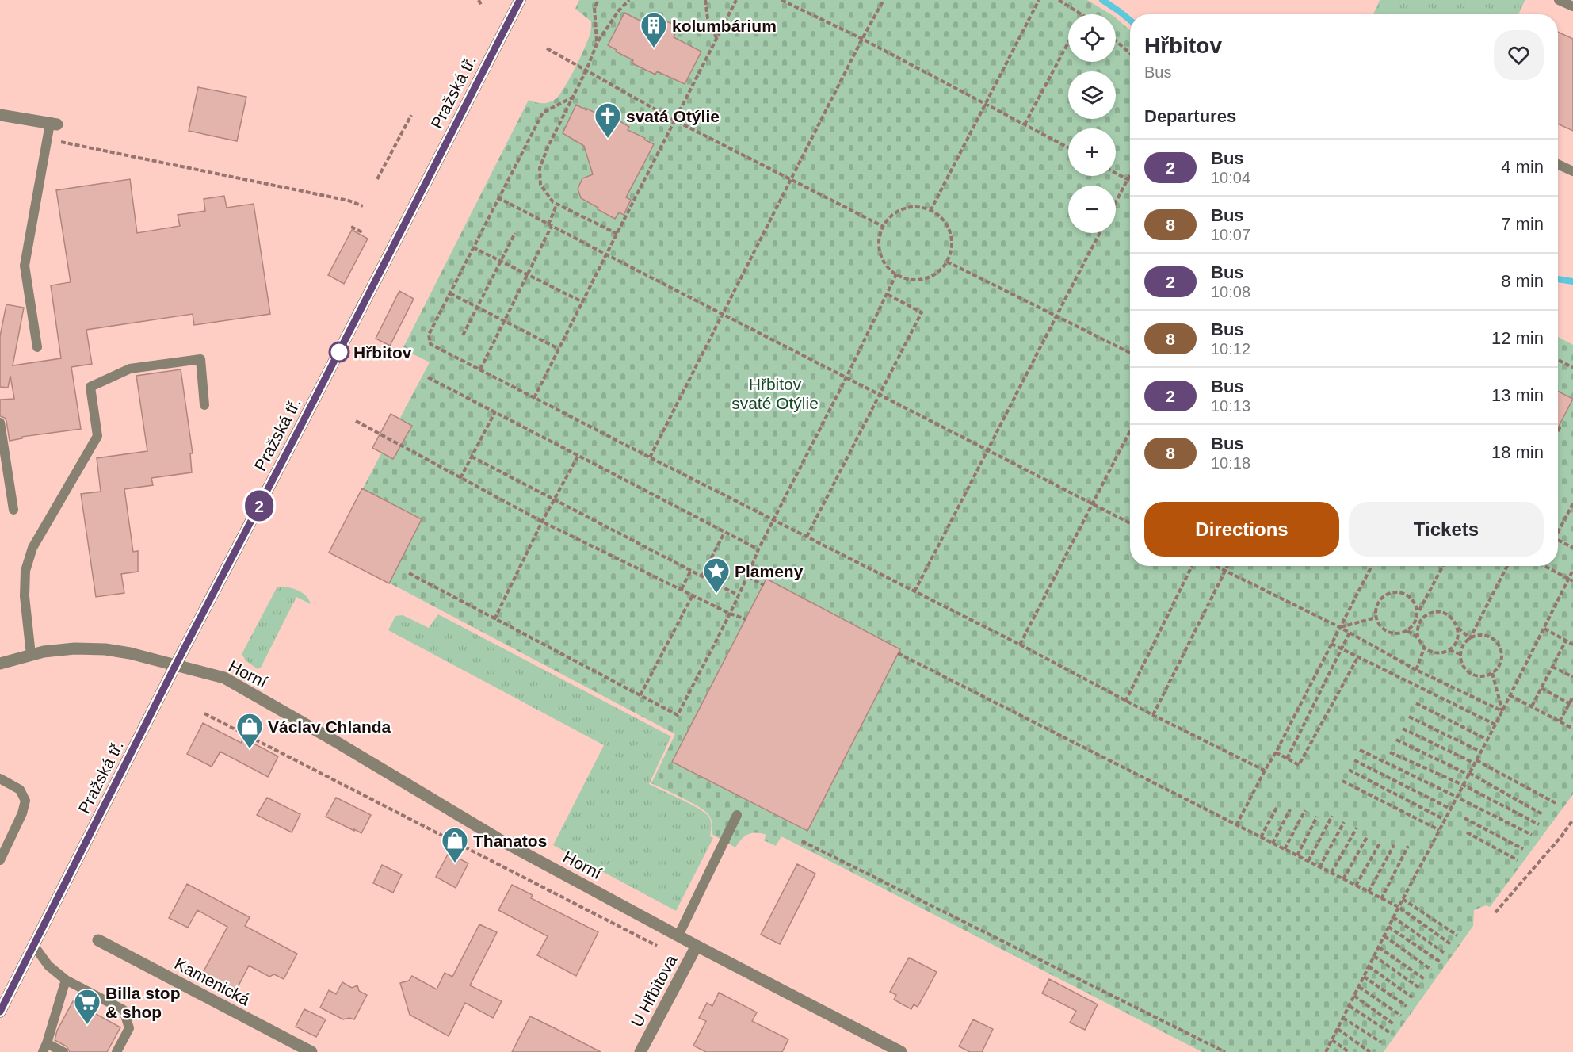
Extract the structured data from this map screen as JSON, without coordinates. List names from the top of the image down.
{
  "streets": {
    "main road": ["Pražská tř."],
    "street": ["Horní", "Kamenická", "U Hřbitova"]
  },
  "crossings": [
    ["Pražská tř.", "Horní"],
    ["Horní", "U Hřbitova"]
  ],
  "parks": ["Hřbitov svaté Otýlie"],
  "places": {
    "building": ["kolumbárium"],
    "church": ["svatá Otýlie"],
    "other": ["Hřbitov"],
    "place": ["Plameny"],
    "shop": ["Václav Chlanda", "Thanatos"],
    "supermarket": ["Billa stop & shop"]
  },
  "lines": ["bus line 2"],
  "page": {
    "on_map": "2",
    "map_buttons": ["+", "−"],
    "heading": [
      ["Hřbitov", "Bus"],
      "Departures"
    ],
    "list": [
      {
        "mark": "2",
        "name": "Bus",
        "note": "10:04",
        "value": "4 min"
      },
      {
        "mark": "8",
        "name": "Bus",
        "note": "10:07",
        "value": "7 min"
      },
      {
        "mark": "2",
        "name": "Bus",
        "note": "10:08",
        "value": "8 min"
      },
      {
        "mark": "8",
        "name": "Bus",
        "note": "10:12",
        "value": "12 min"
      },
      {
        "mark": "2",
        "name": "Bus",
        "note": "10:13",
        "value": "13 min"
      },
      {
        "mark": "8",
        "name": "Bus",
        "note": "10:18",
        "value": "18 min"
      }
    ],
    "buttons": ["Directions", "Tickets"]
  }
}
